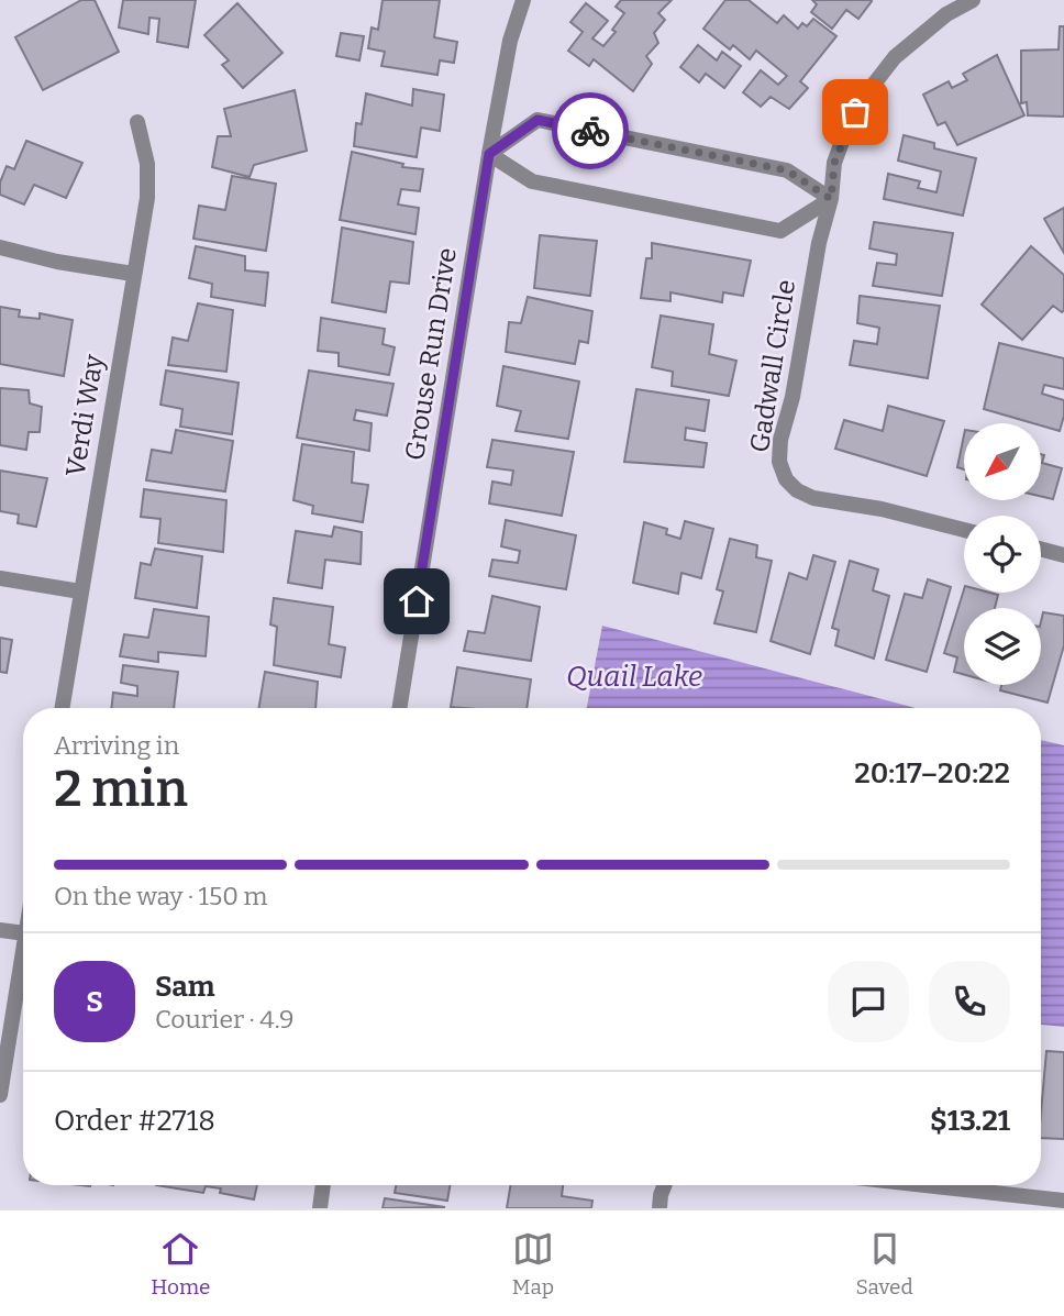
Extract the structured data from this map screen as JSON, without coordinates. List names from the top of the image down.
{
  "streets": {
    "street": ["Grouse Run Drive", "Gadwall Circle", "Verdi Way"]
  },
  "water": ["Quail Lake"],
  "north": "bottom left",
  "page": {
    "heading": ["2 min", "Arriving in", "20:17–20:22"],
    "panel": [
      "Sam",
      "Courier · 4.9",
      "Order #2718",
      "$13.21"
    ],
    "bar": "On the way · 150 m",
    "round": "S",
    "tabs": ["Home", "Map", "Saved"]
  }
}
